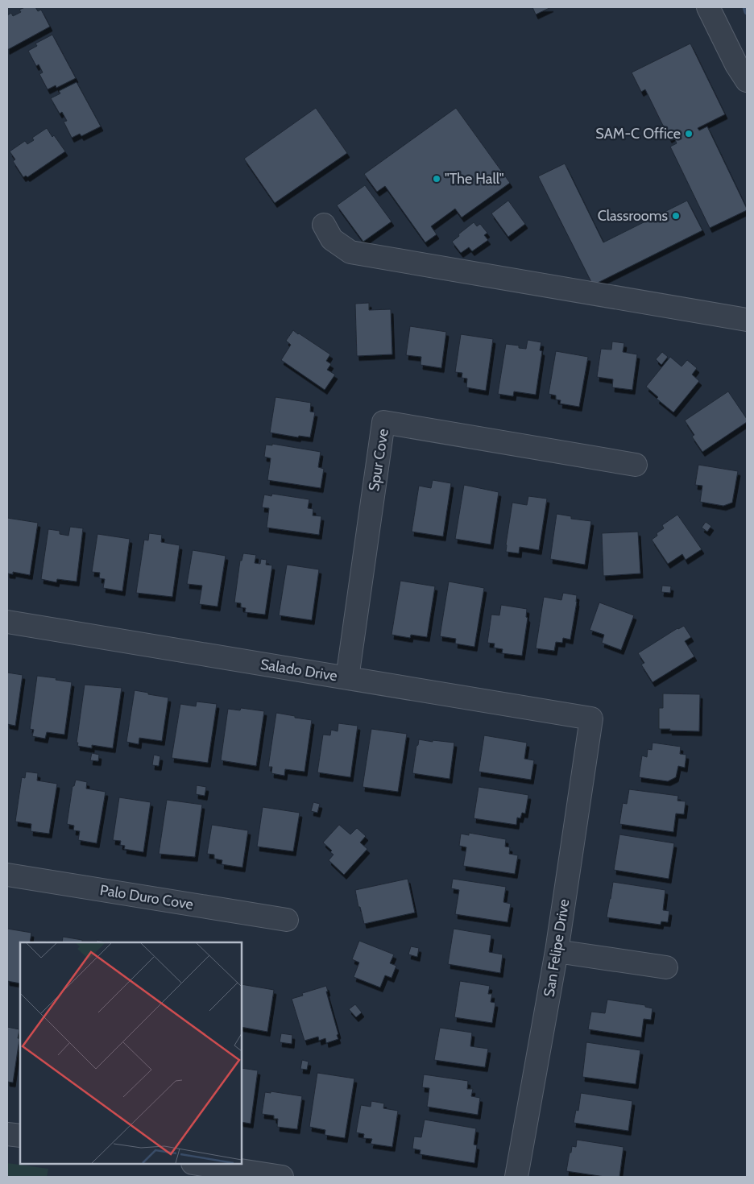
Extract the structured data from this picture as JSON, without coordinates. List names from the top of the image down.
{
  "streets": {
    "street": [
      "Spur Cove",
      "Salado Drive",
      "Palo Duro Cove",
      "San Felipe Drive"
    ]
  },
  "crossings": [
    ["Spur Cove", "Salado Drive"],
    ["Salado Drive", "San Felipe Drive"]
  ],
  "places": ["SAM-C Office", "\"The Hall\"", "Classrooms"]
}
